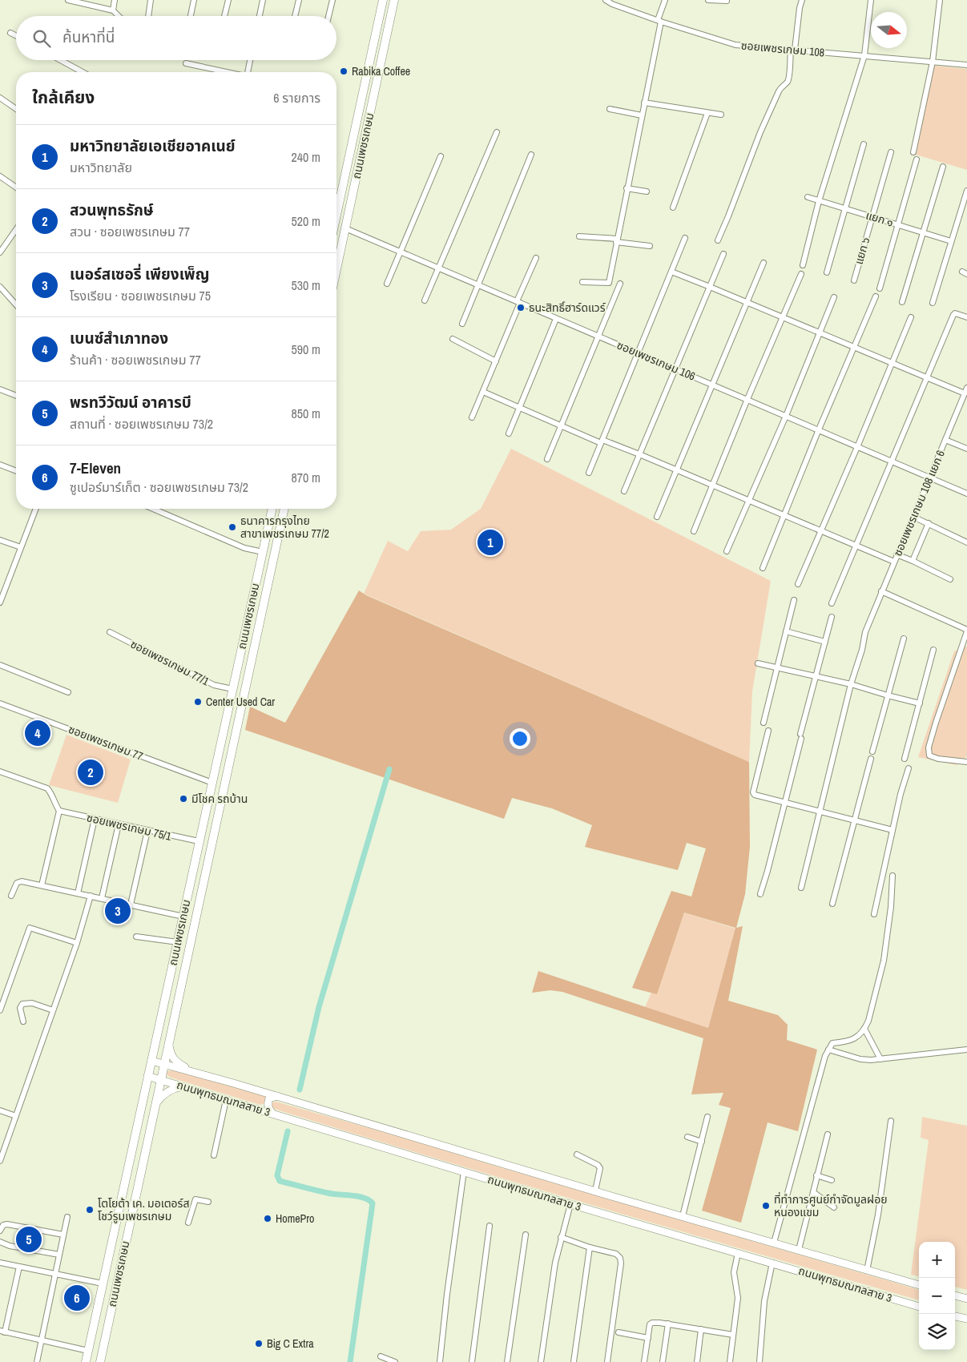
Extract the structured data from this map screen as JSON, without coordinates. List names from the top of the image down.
{
  "streets": {
    "main road": ["ถนนเพชรเกษม", "ถนนพุทธมณฑลสาย 3"],
    "street": [
      "ซอยเพชรเกษม 108",
      "แยก ๑",
      "แยก ๖",
      "ซอยเพชรเกษม 106",
      "ซอยเพชรเกษม 108 แยก 6",
      "ซอยเพชรเกษม 77/1",
      "ซอยเพชรเกษม 77",
      "ซอยเพชรเกษม 75/1"
    ]
  },
  "crossings": [
    ["ถนนเพชรเกษม", "ซอยเพชรเกษม 106"],
    ["ถนนเพชรเกษม", "ซอยเพชรเกษม 77/1"],
    ["ถนนเพชรเกษม", "ซอยเพชรเกษม 77"],
    ["ถนนเพชรเกษม", "ซอยเพชรเกษม 75/1"],
    ["ถนนเพชรเกษม", "ถนนพุทธมณฑลสาย 3"],
    ["แยก ๑", "แยก ๖"],
    ["ซอยเพชรเกษม 106", "ซอยเพชรเกษม 108 แยก 6"]
  ],
  "places": [
    "Rabika Coffee",
    "ธนะสิทธิ์ฮาร์ดแวร์",
    "ธนาคารกรุงไทย สาขาเพชรเกษม 77/2",
    "Center Used Car",
    "มีโชค รถบ้าน",
    "ที่ทำการศูนย์กำจัดมูลฝอย หนองแขม",
    "โตโยต้า เค. มอเตอร์ส โชว์รูมเพชรเกษม",
    "HomePro",
    "Big C Extra"
  ],
  "north": "right",
  "page": {
    "search": "ค้นหาที่นี่",
    "heading": ["ใกล้เคียง", "6 รายการ"],
    "list": [
      {
        "mark": "1",
        "name": "มหาวิทยาลัยเอเชียอาคเนย์",
        "note": "มหาวิทยาลัย",
        "value": "240 m"
      },
      {
        "mark": "2",
        "name": "สวนพุทธรักษ์",
        "note": "สวน · ซอยเพชรเกษม 77",
        "value": "520 m"
      },
      {
        "mark": "3",
        "name": "เนอร์สเซอรี่ เพียงเพ็ญ",
        "note": "โรงเรียน · ซอยเพชรเกษม 75",
        "value": "530 m"
      },
      {
        "mark": "4",
        "name": "เบนซ์สำเภาทอง",
        "note": "ร้านค้า · ซอยเพชรเกษม 77",
        "value": "590 m"
      },
      {
        "mark": "5",
        "name": "พรทวีวัฒน์ อาคารบี",
        "note": "สถานที่ · ซอยเพชรเกษม 73/2",
        "value": "850 m"
      },
      {
        "mark": "6",
        "name": "7-Eleven",
        "note": "ซูเปอร์มาร์เก็ต · ซอยเพชรเกษม 73/2",
        "value": "870 m"
      }
    ],
    "pins": [
      "1",
      "4",
      "2",
      "3",
      "5",
      "6"
    ],
    "map_buttons": ["+", "−"]
  }
}
